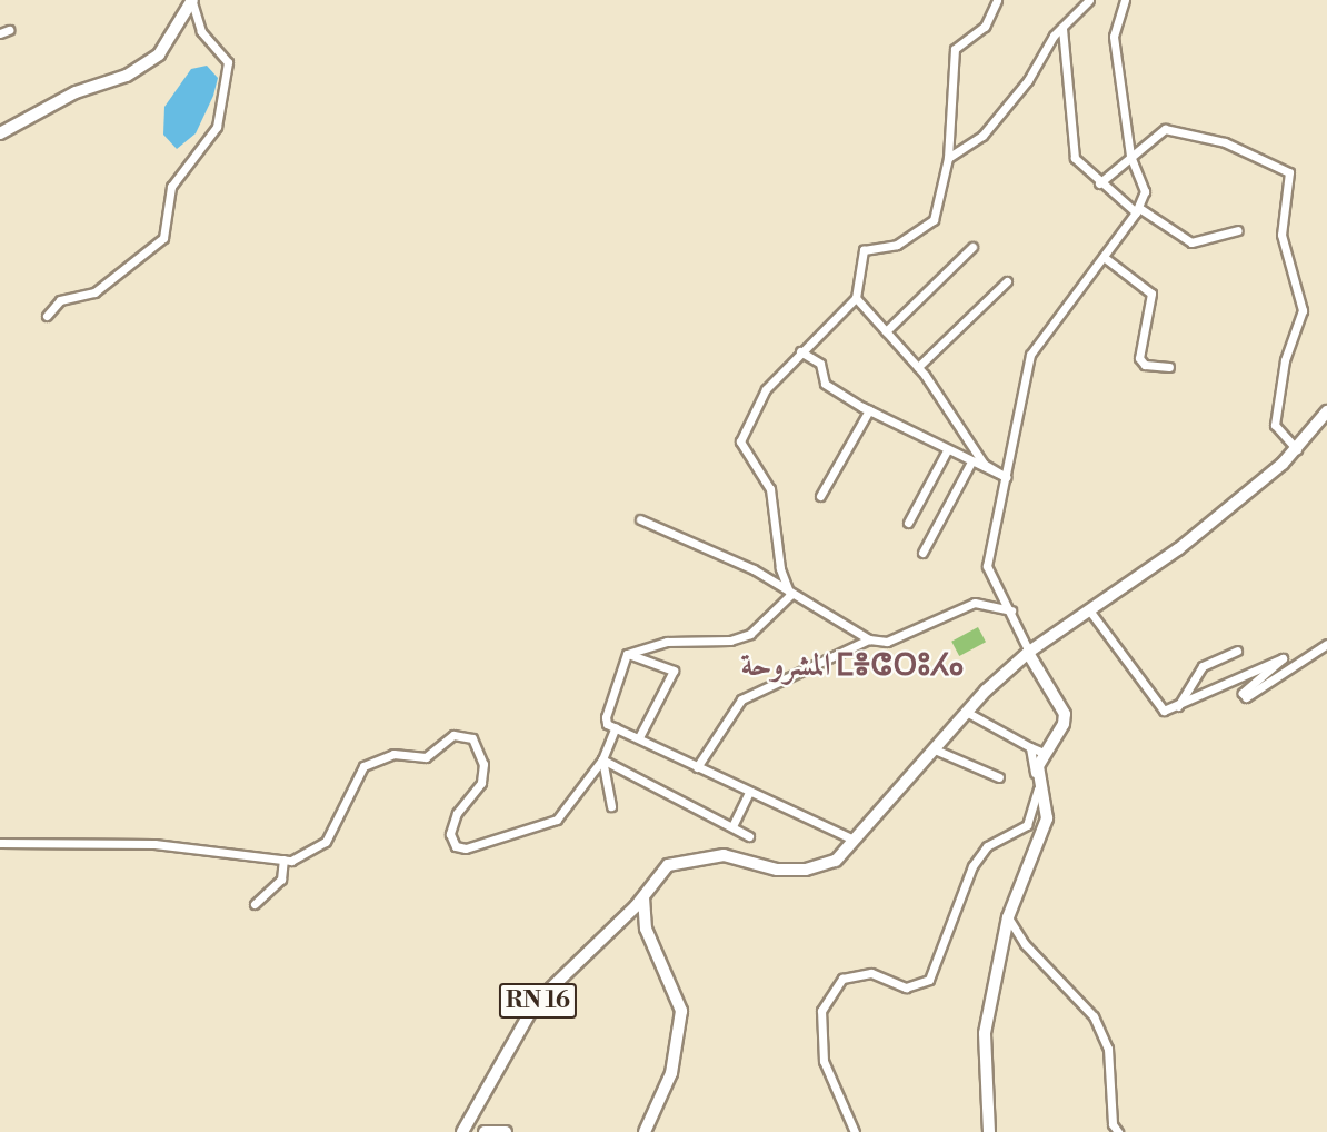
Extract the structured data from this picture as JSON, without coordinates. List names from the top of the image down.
{
  "streets": {
    "main road": ["RN 16"]
  },
  "districts": ["المشروحة ⵎⴻⵛⵔⵓⵃⴰ"]
}
